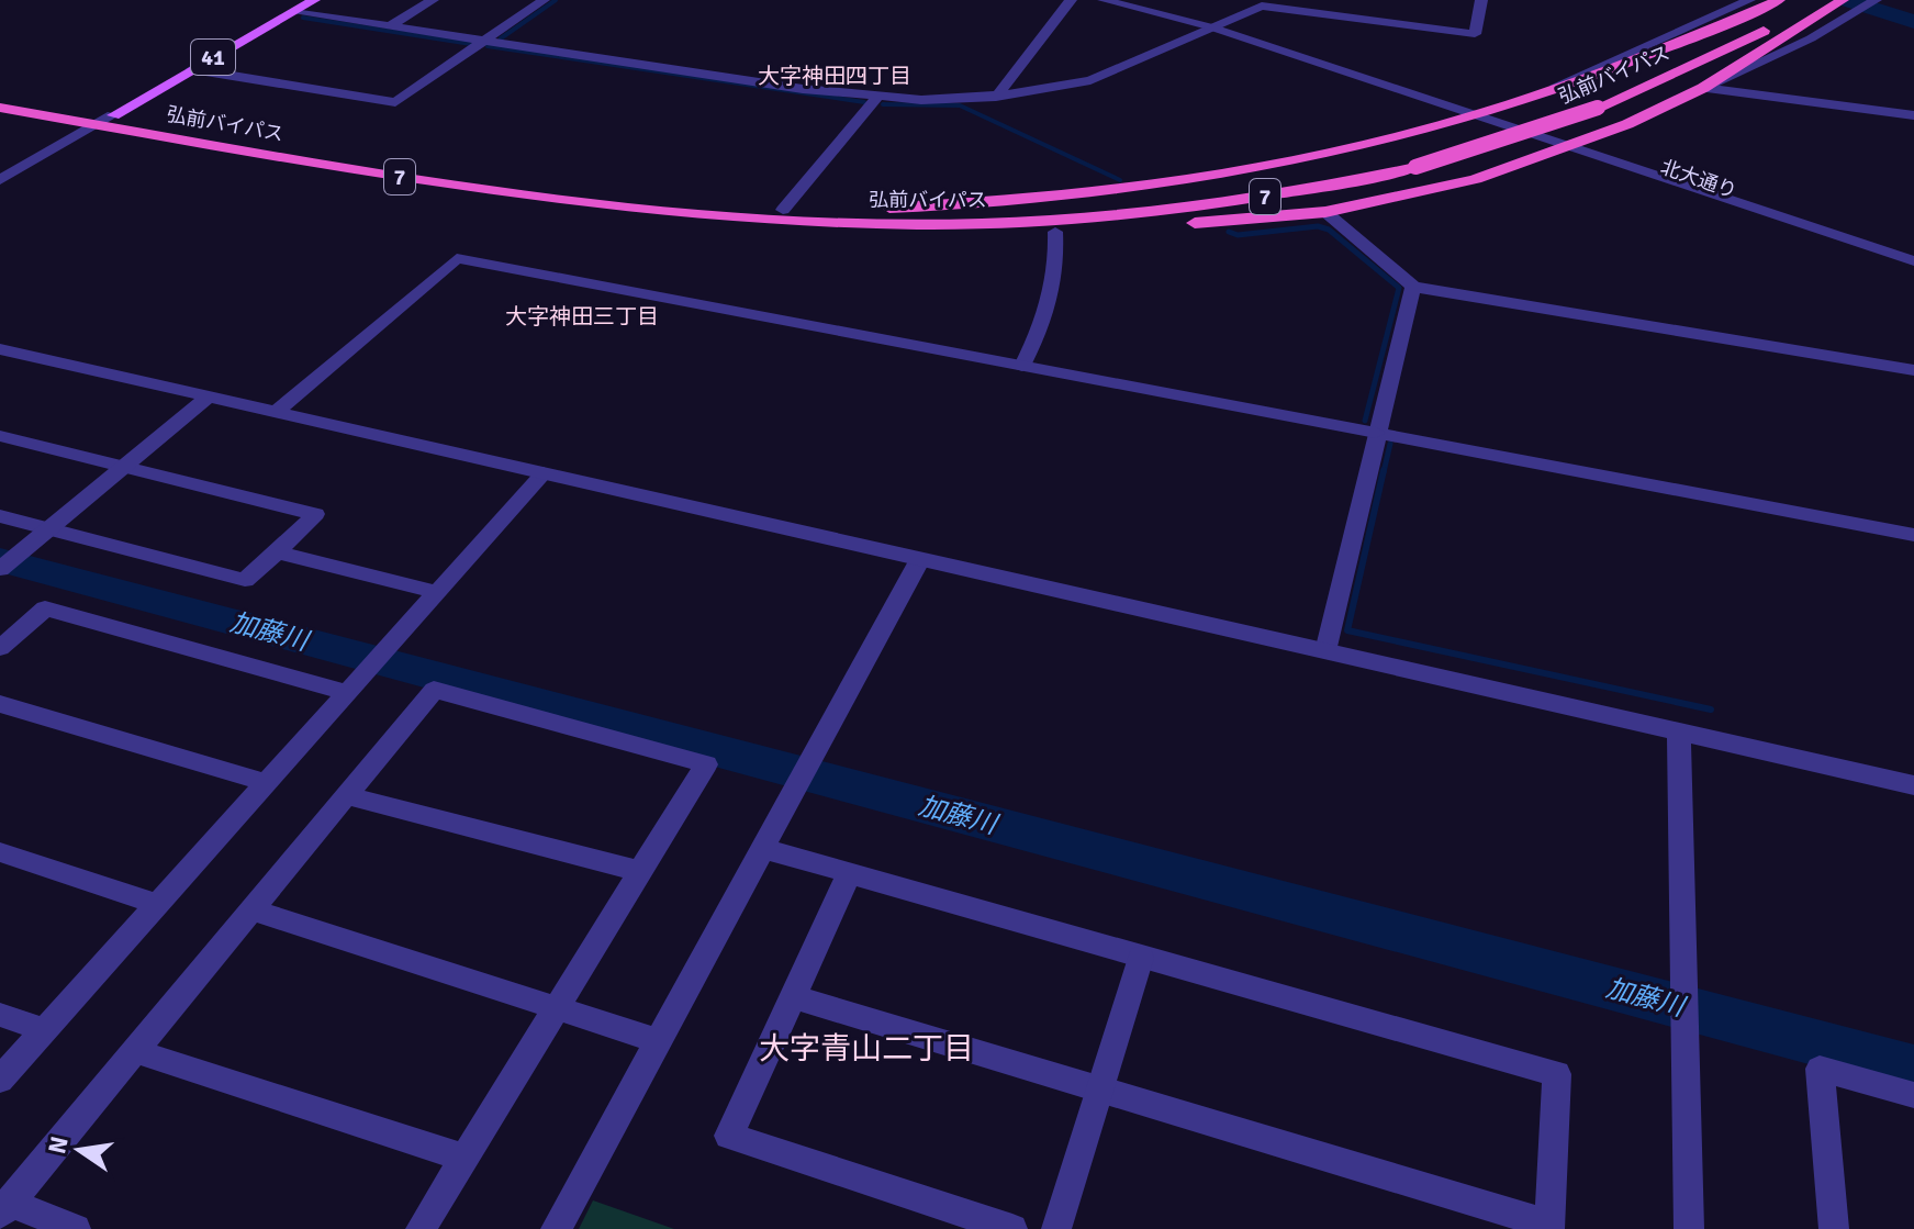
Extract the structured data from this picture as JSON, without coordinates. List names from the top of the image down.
{
  "streets": {
    "highway": ["弘前バイパス", "7"],
    "main road": ["41"],
    "street": ["北大通り"]
  },
  "crossings": [
    ["41", "弘前バイパス"]
  ],
  "districts": ["大字神田四丁目", "大字神田三丁目", "大字青山二丁目"],
  "water": ["加藤川"],
  "north": "left"
}
